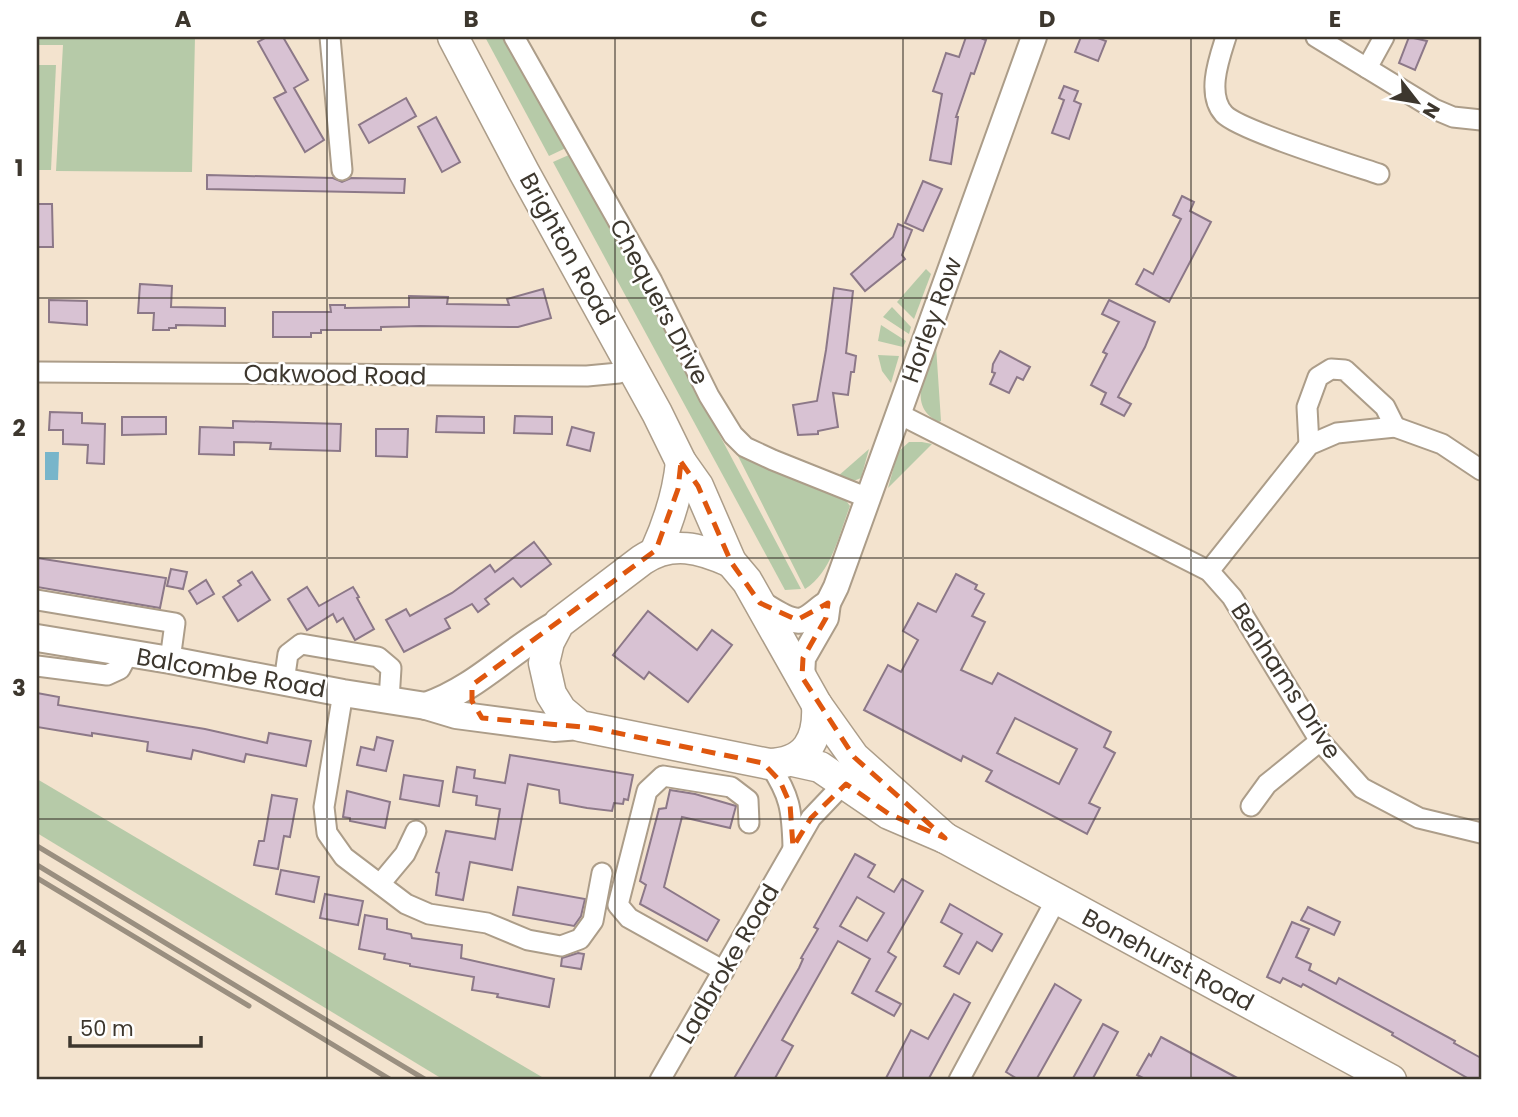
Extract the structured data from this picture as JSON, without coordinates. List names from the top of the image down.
{
  "streets": {
    "main road": ["Brighton Road", "Balcombe Road", "Bonehurst Road"],
    "street": [
      "Chequers Drive",
      "Horley Row",
      "Oakwood Road",
      "Benhams Drive",
      "Ladbroke Road"
    ]
  },
  "crossings": [
    ["Brighton Road", "Horley Row"],
    ["Brighton Road", "Oakwood Road"],
    ["Brighton Road", "Balcombe Road"],
    ["Brighton Road", "Bonehurst Road"],
    ["Chequers Drive", "Horley Row"],
    ["Horley Row", "Balcombe Road"],
    ["Horley Row", "Benhams Drive"],
    ["Horley Row", "Bonehurst Road"],
    ["Balcombe Road", "Bonehurst Road"],
    ["Bonehurst Road", "Ladbroke Road"]
  ],
  "scale_bar": "50 m",
  "north": "bottom right",
  "grid": {
    "columns": [
      "A",
      "B",
      "C",
      "D",
      "E"
    ],
    "rows": [
      "1",
      "2",
      "3",
      "4"
    ]
  }
}
